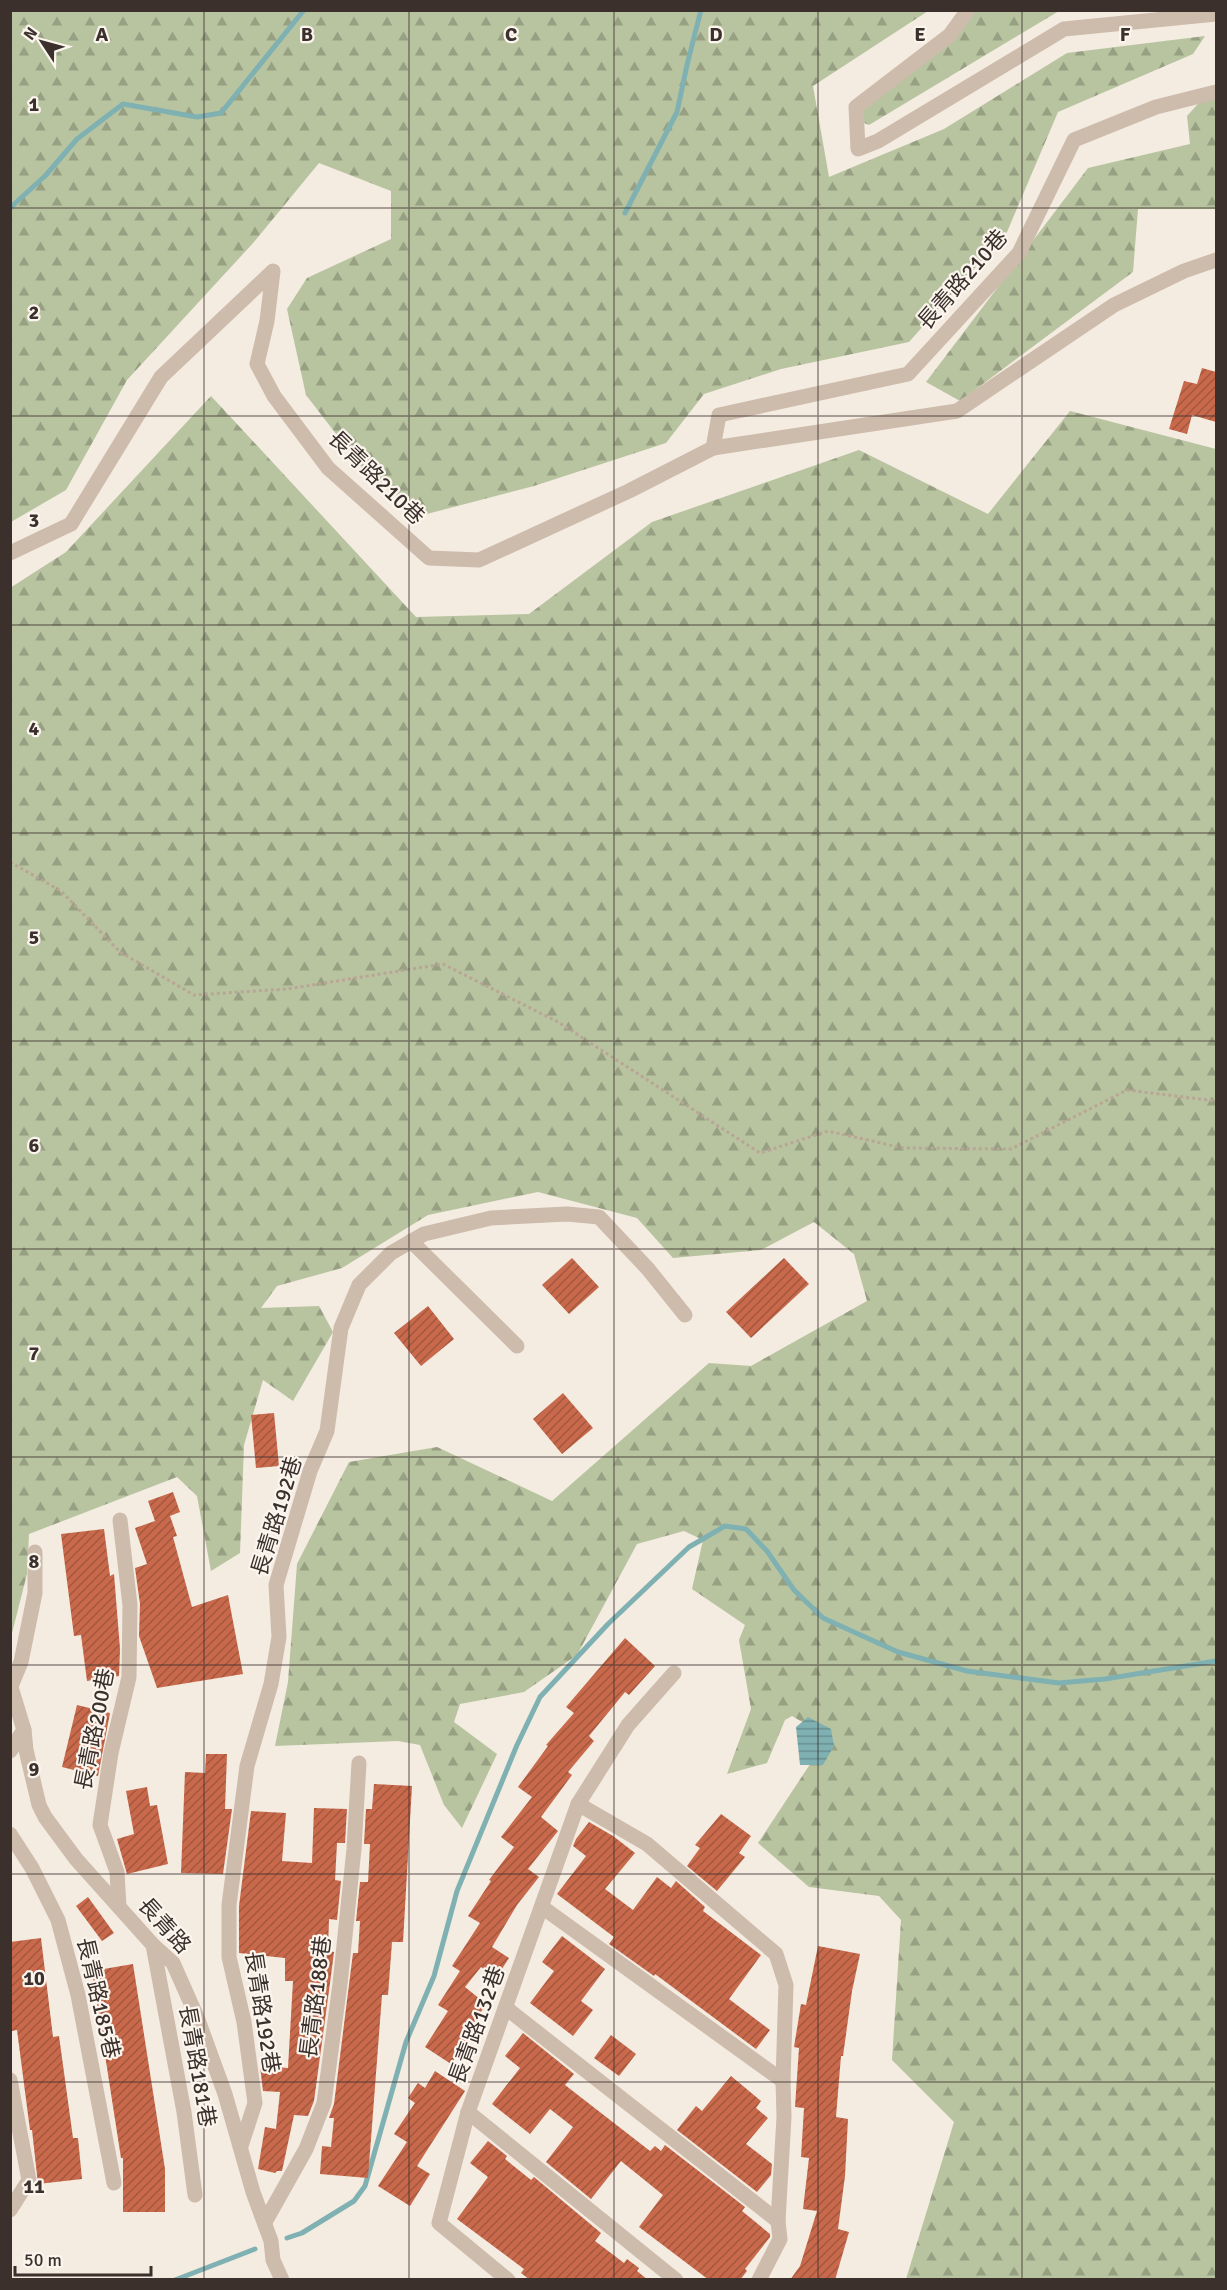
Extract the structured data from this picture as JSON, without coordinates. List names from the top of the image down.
{
  "streets": {
    "street": [
      "長青路210巷",
      "長青路192巷",
      "長青路200巷",
      "長青路",
      "長青路188巷",
      "長青路185巷",
      "長青路132巷",
      "長青路181巷"
    ]
  },
  "crossings": [
    ["長青路192巷", "長青路"],
    ["長青路200巷", "長青路"],
    ["長青路", "長青路188巷"],
    ["長青路", "長青路181巷"]
  ],
  "scale_bar": "50 m",
  "north": "top left",
  "grid": {
    "columns": [
      "A",
      "B",
      "C",
      "D",
      "E",
      "F"
    ],
    "rows": [
      "1",
      "2",
      "3",
      "4",
      "5",
      "6",
      "7",
      "8",
      "9",
      "10",
      "11"
    ]
  }
}
